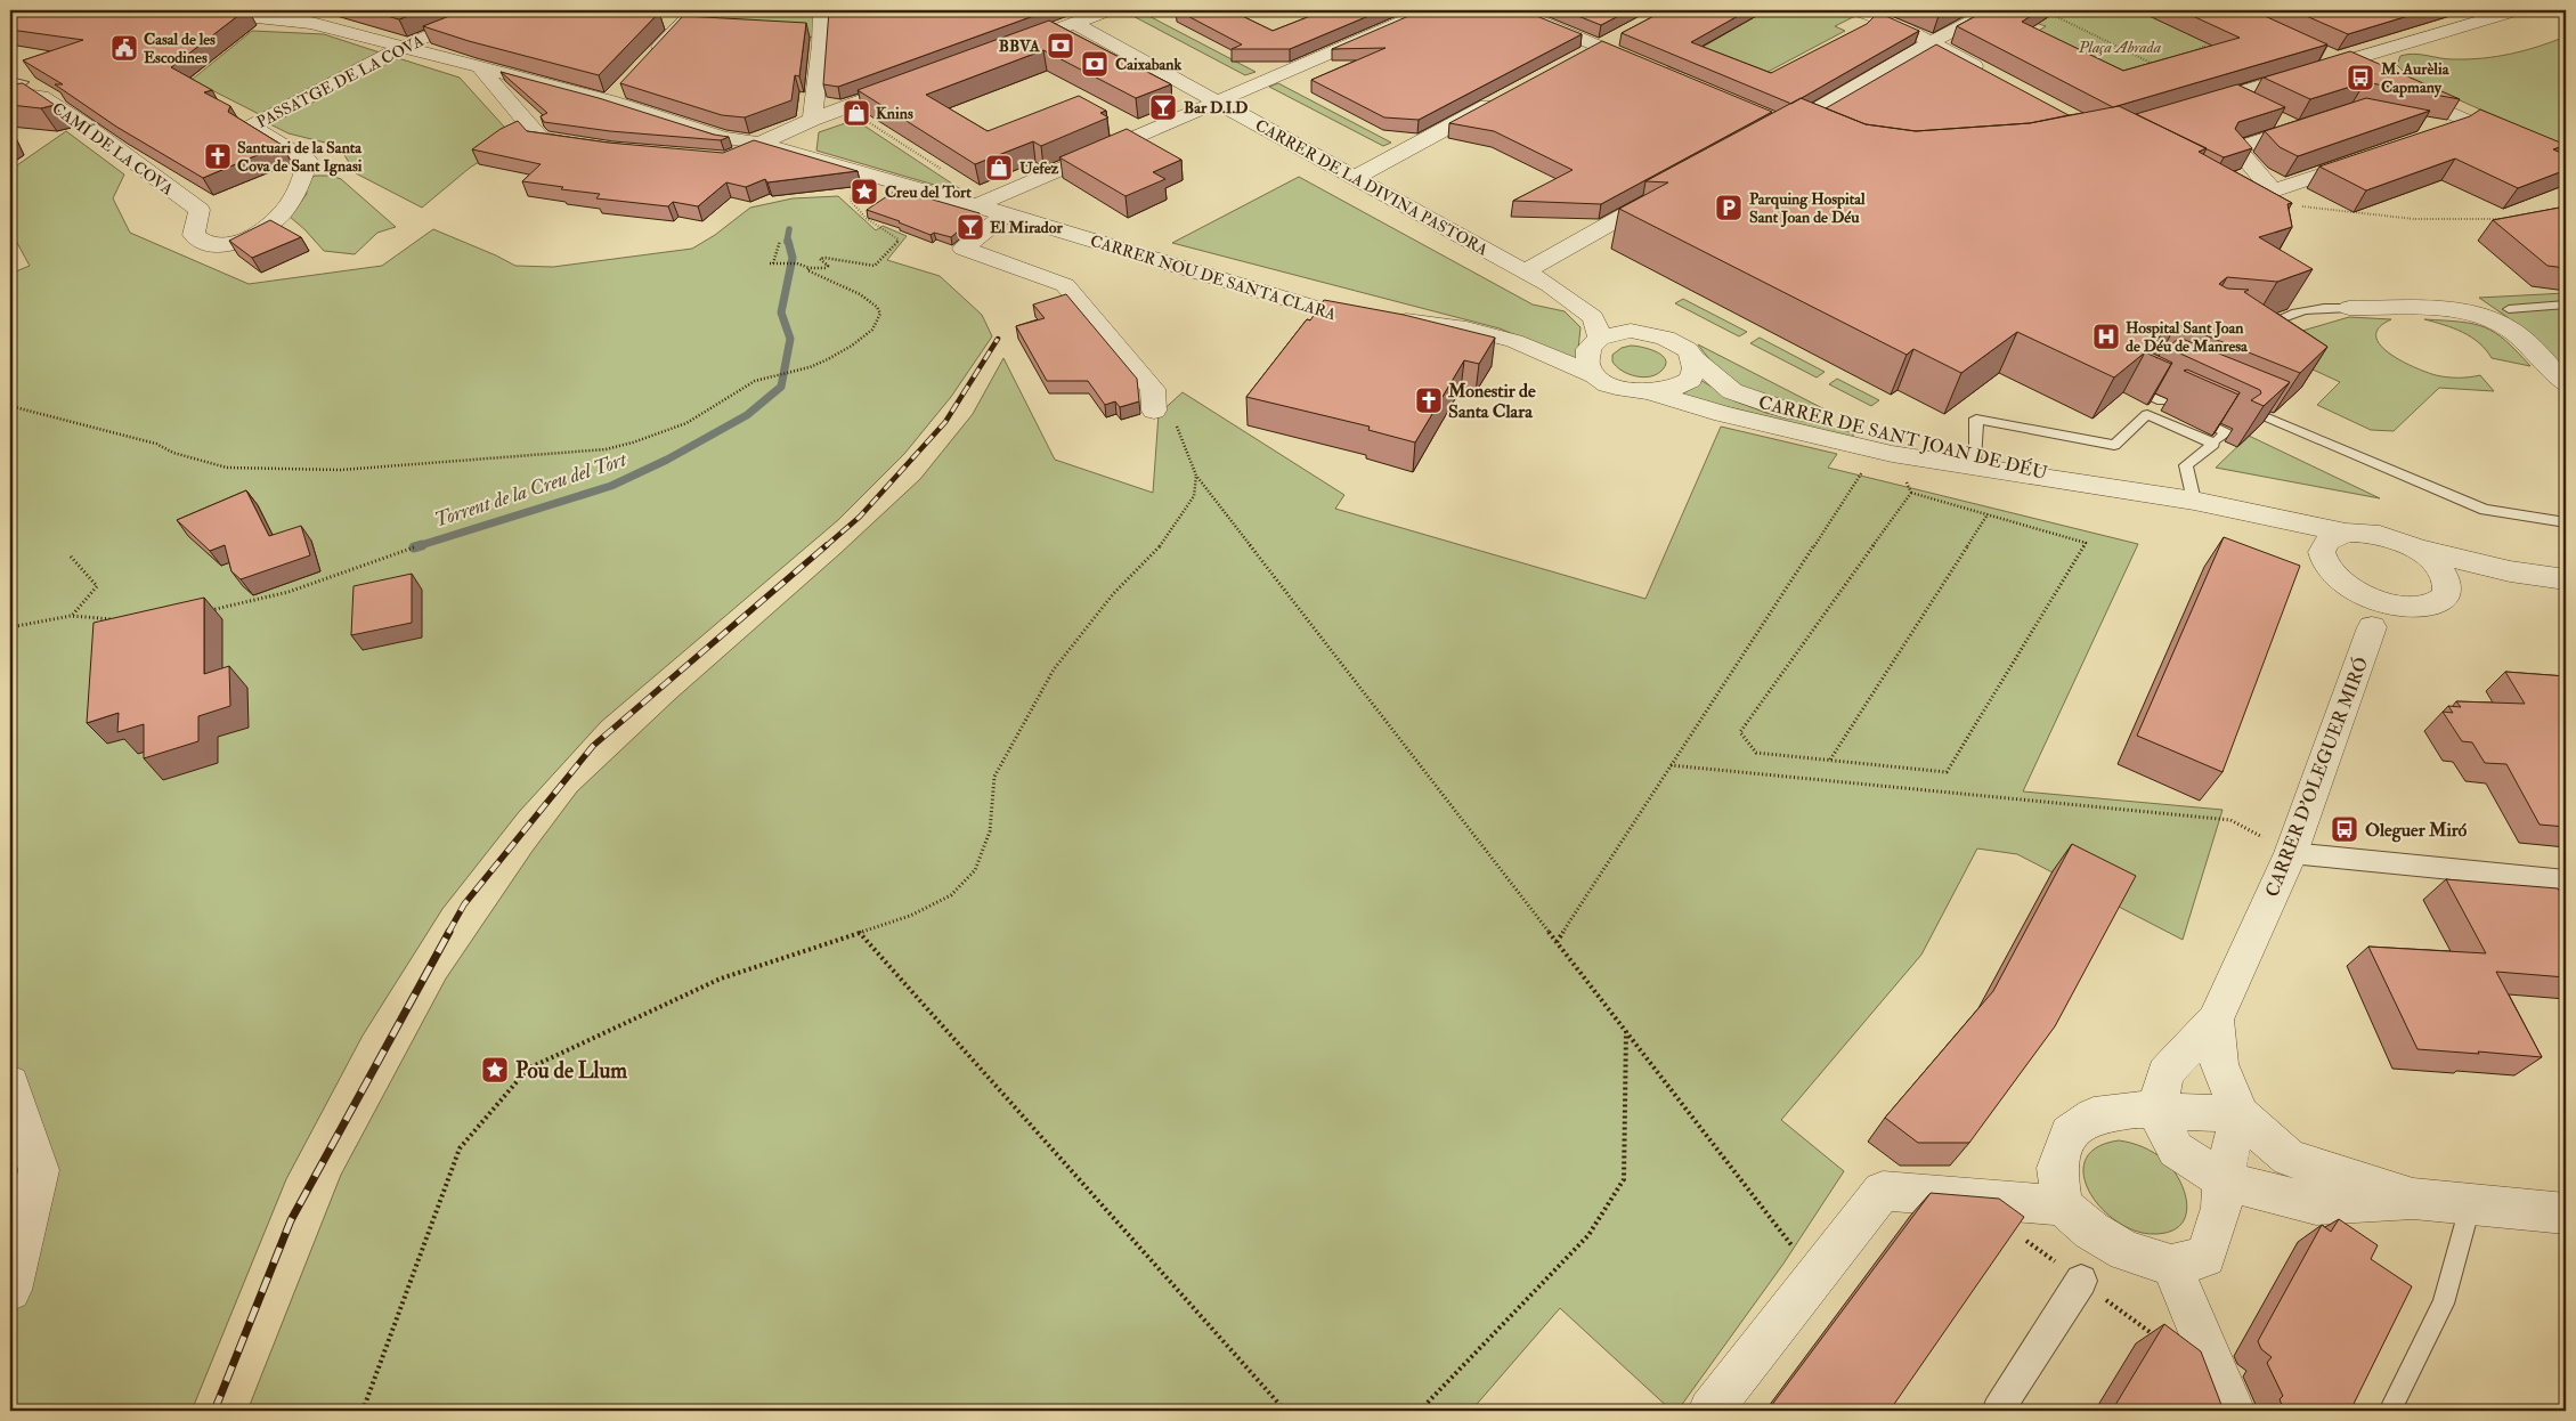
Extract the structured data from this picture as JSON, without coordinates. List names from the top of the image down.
{
  "streets": {
    "street": [
      "PASSATGE DE LA COVA",
      "CAMÍ DE LA COVA",
      "CARRER DE LA DIVINA PASTORA",
      "CARRER NOU DE SANTA CLARA",
      "CARRER DE SANT JOAN DE DÉU",
      "CARRER D'OLEGUER MIRÓ"
    ]
  },
  "crossings": [
    ["PASSATGE DE LA COVA", "CAMÍ DE LA COVA"],
    ["PASSATGE DE LA COVA", "CARRER NOU DE SANTA CLARA"],
    ["CARRER DE LA DIVINA PASTORA", "CARRER NOU DE SANTA CLARA"],
    ["CARRER DE LA DIVINA PASTORA", "CARRER DE SANT JOAN DE DÉU"],
    ["CARRER NOU DE SANTA CLARA", "CARRER DE SANT JOAN DE DÉU"]
  ],
  "water": ["Torrent de la Creu del Tort"],
  "parks": ["Plaça Abrada"],
  "places": {
    "bank": ["BBVA", "Caixabank"],
    "public building": ["Casal de les Escodines"],
    "bus stop": ["M. Aurèlia Capmany", "Oleguer Miró"],
    "bar": ["Bar D.I.D", "El Mirador"],
    "shop": ["Knins", "Uefez"],
    "church": ["Santuari de la Santa Cova de Sant Ignasi", "Monestir de Santa Clara"],
    "place": ["Creu del Tort", "Pou de Llum"],
    "parking": ["Parquing Hospital Sant Joan de Déu"],
    "hospital": ["Hospital Sant Joan de Déu de Manresa"]
  }
}
